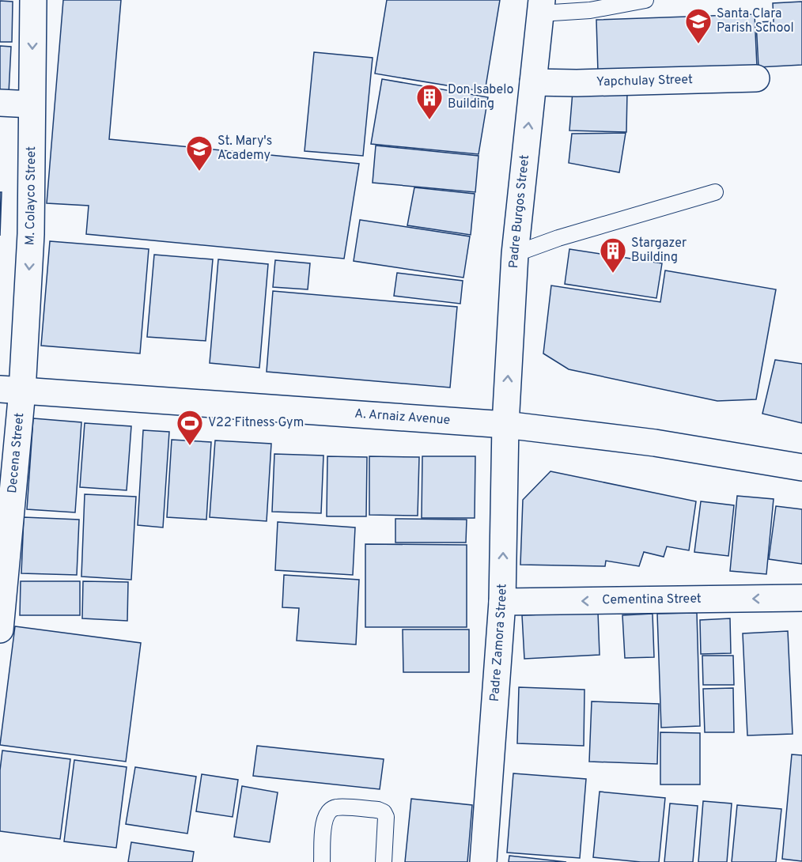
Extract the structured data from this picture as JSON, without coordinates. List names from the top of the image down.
{
  "streets": {
    "street": [
      "Yapchulay Street",
      "M. Colayco Street",
      "Padre Burgos Street",
      "A. Arnaiz Avenue",
      "Decena Street",
      "Cementina Street",
      "Padre Zamora Street"
    ]
  },
  "crossings": [
    ["Yapchulay Street", "Padre Burgos Street"],
    ["M. Colayco Street", "A. Arnaiz Avenue"],
    ["M. Colayco Street", "Decena Street"],
    ["Padre Burgos Street", "A. Arnaiz Avenue"],
    ["Padre Burgos Street", "Padre Zamora Street"],
    ["A. Arnaiz Avenue", "Decena Street"],
    ["A. Arnaiz Avenue", "Padre Zamora Street"],
    ["Cementina Street", "Padre Zamora Street"]
  ],
  "one_way": [
    "M. Colayco Street",
    "Padre Burgos Street",
    "Cementina Street",
    "Padre Zamora Street"
  ],
  "places": {
    "school or university": ["Santa Clara Parish School", "St. Mary's Academy"],
    "building": ["Don Isabelo Building", "Stargazer Building"],
    "sports": ["V22 Fitness Gym"]
  }
}
